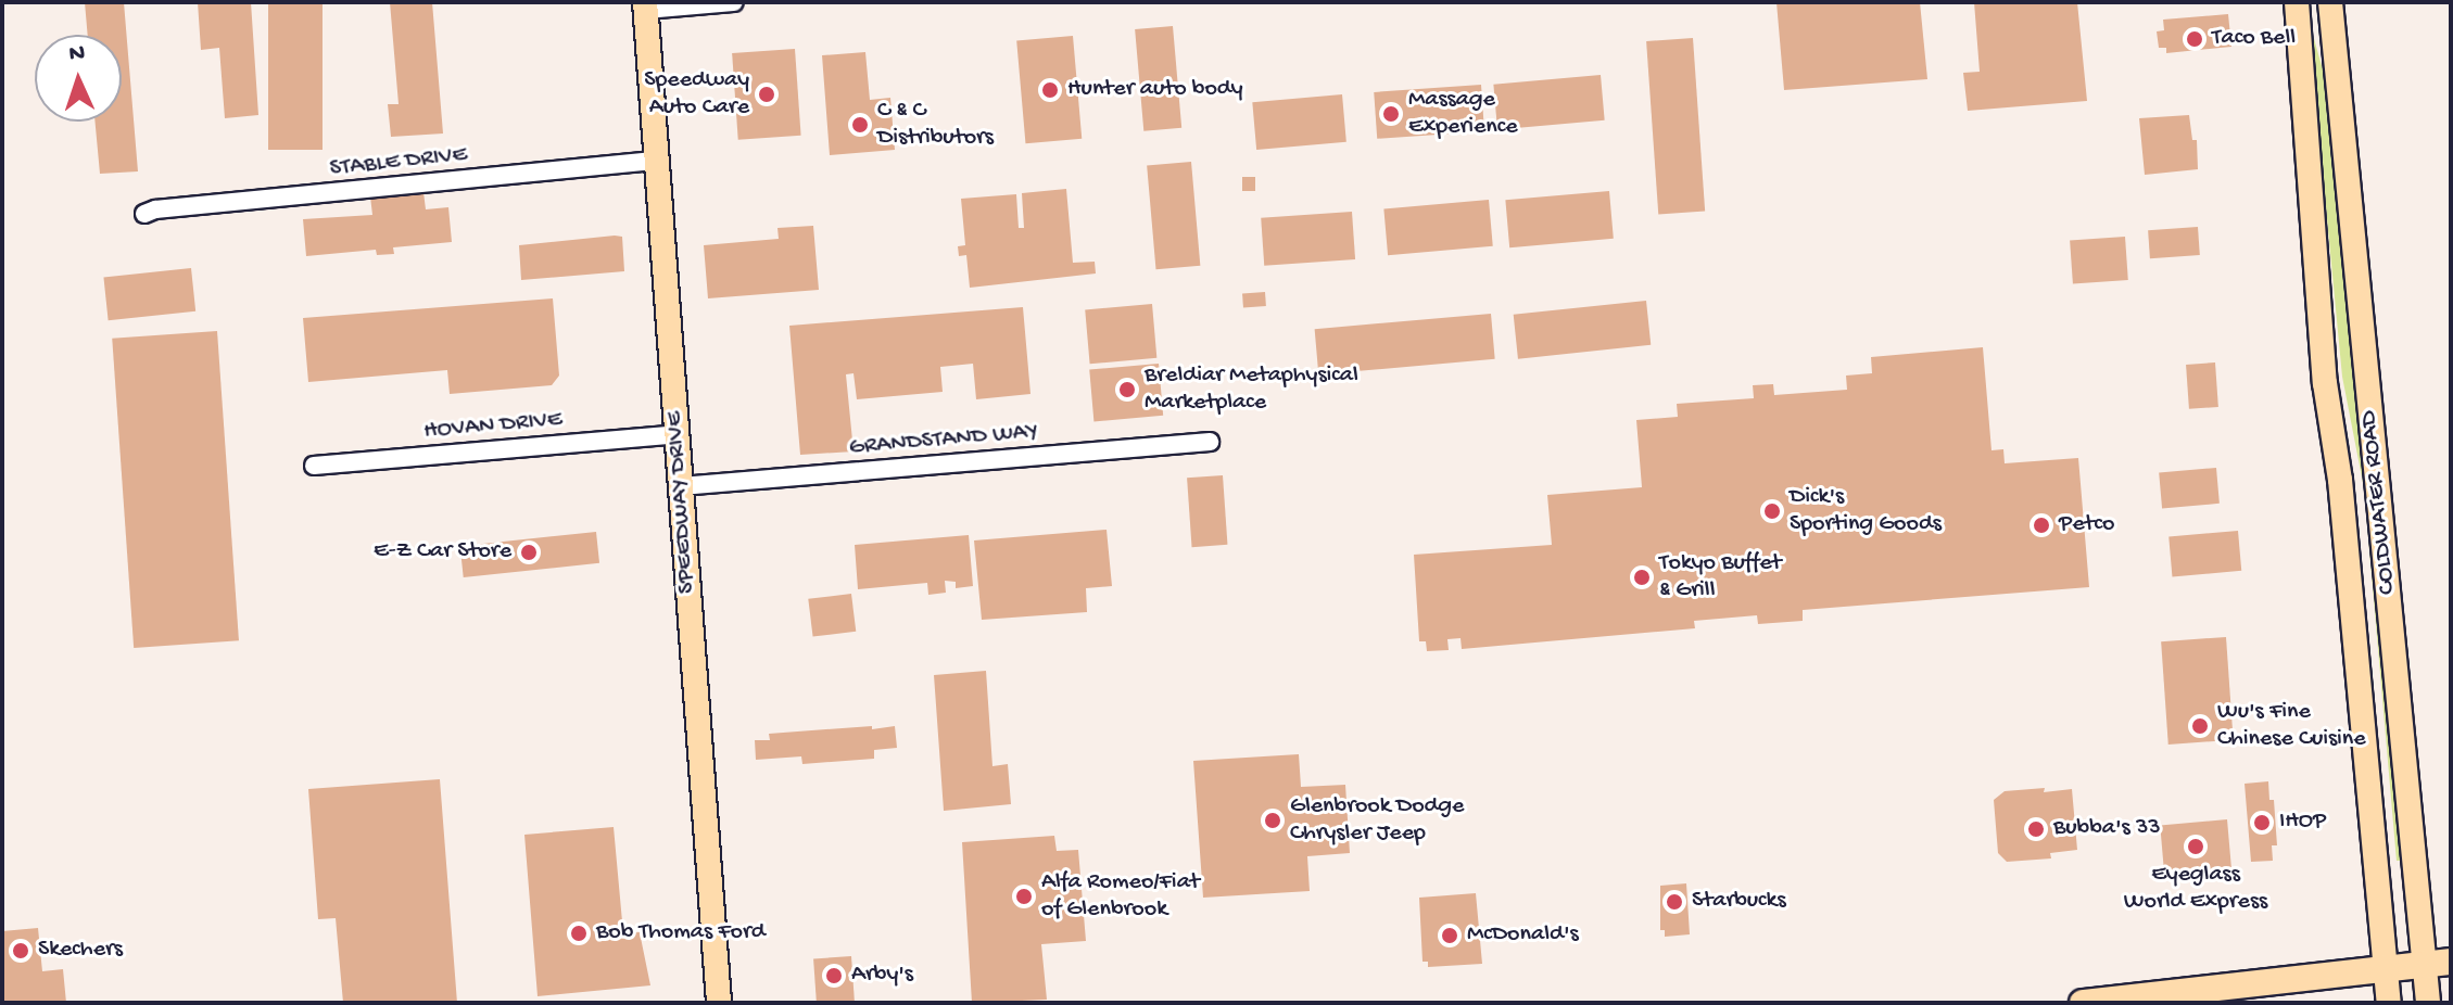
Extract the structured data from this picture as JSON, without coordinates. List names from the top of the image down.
{
  "streets": {
    "main road": ["SPEEDWAY DRIVE", "COLDWATER ROAD"],
    "street": ["STABLE DRIVE", "HOVAN DRIVE", "GRANDSTAND WAY"]
  },
  "crossings": [
    ["STABLE DRIVE", "SPEEDWAY DRIVE"],
    ["HOVAN DRIVE", "SPEEDWAY DRIVE"],
    ["GRANDSTAND WAY", "SPEEDWAY DRIVE"]
  ],
  "places": [
    "Taco Bell",
    "Hunter auto body",
    "Speedway Auto Care",
    "Massage Experience",
    "C & C Distributors",
    "Breldiar Metaphysical Marketplace",
    "Dick's Sporting Goods",
    "Petco",
    "E-Z Car Store",
    "Tokyo Buffet & Grill",
    "Wu's Fine Chinese Cuisine",
    "Glenbrook Dodge Chrysler Jeep",
    "IHOP",
    "Bubba's 33",
    "Eyeglass World Express",
    "Alfa Romeo/Fiat of Glenbrook",
    "Starbucks",
    "Bob Thomas Ford",
    "McDonald's",
    "Skechers",
    "Arby's"
  ],
  "north": "top"
}
